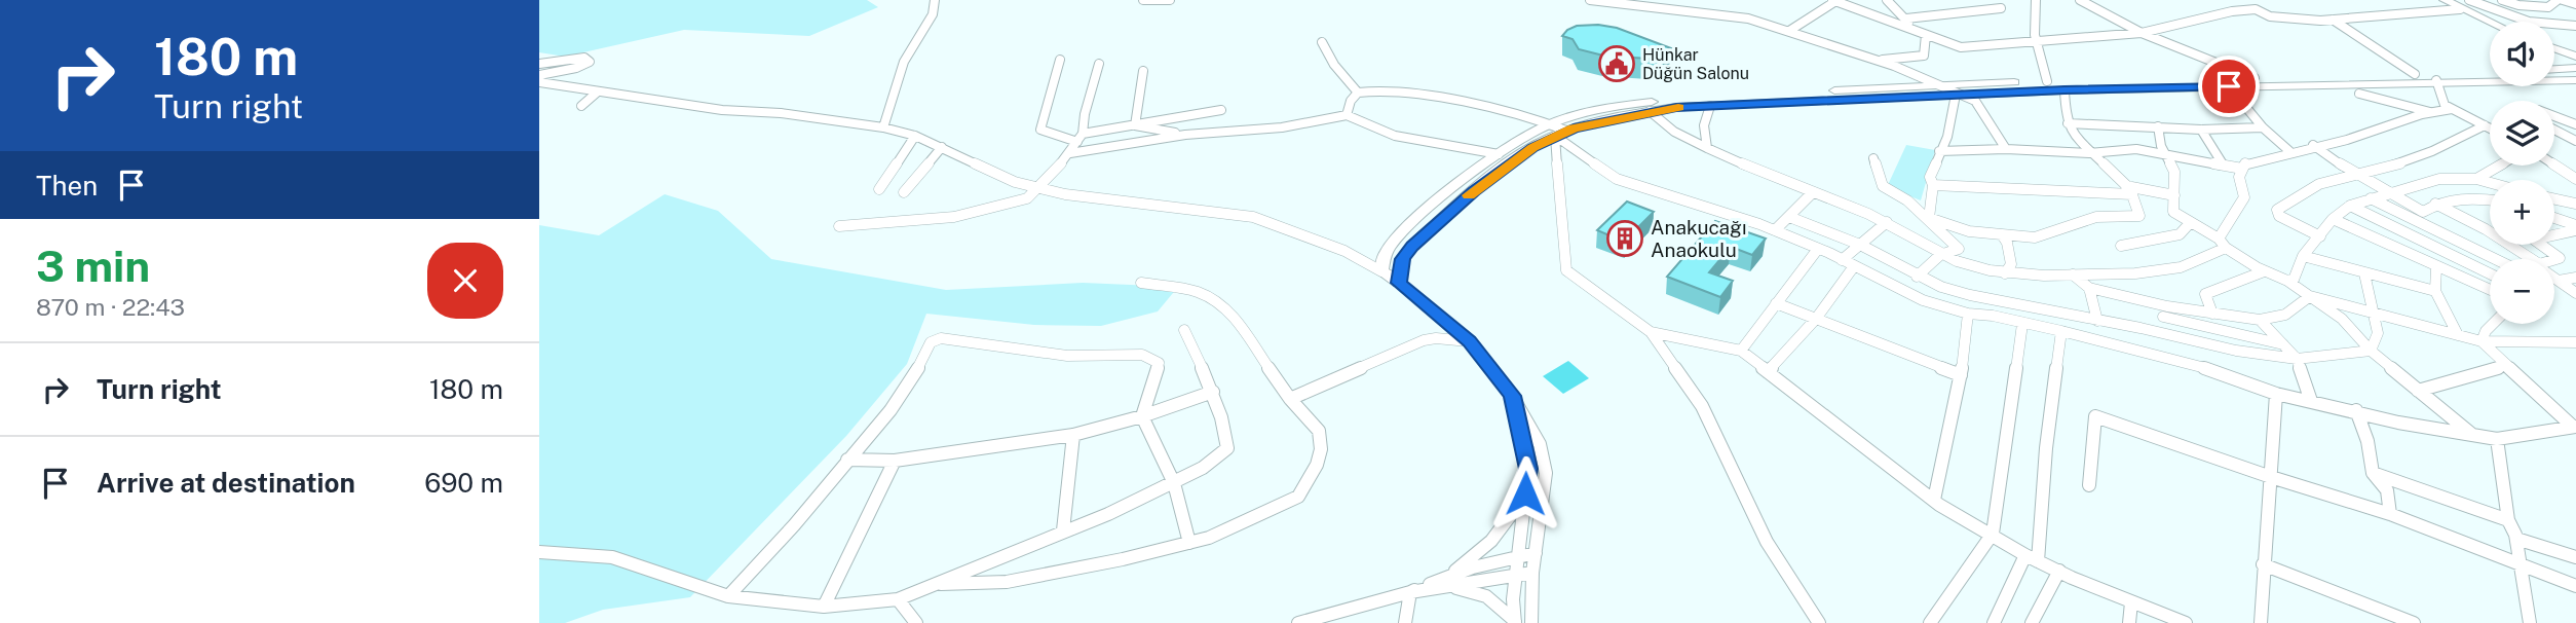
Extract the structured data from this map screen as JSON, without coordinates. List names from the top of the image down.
{
  "places": {
    "public building": ["Hünkar Düğün Salonu"],
    "building": ["Anakucağı Anaokulu"]
  },
  "page": {
    "turn": ["180 m", "Turn right"],
    "map_buttons": ["+", "−"],
    "then": "Then",
    "heading": ["3 min", "870 m · 22:43"],
    "list": [
      {
        "name": "Turn right",
        "value": "180 m"
      },
      {
        "name": "Arrive at destination",
        "value": "690 m"
      }
    ]
  }
}
